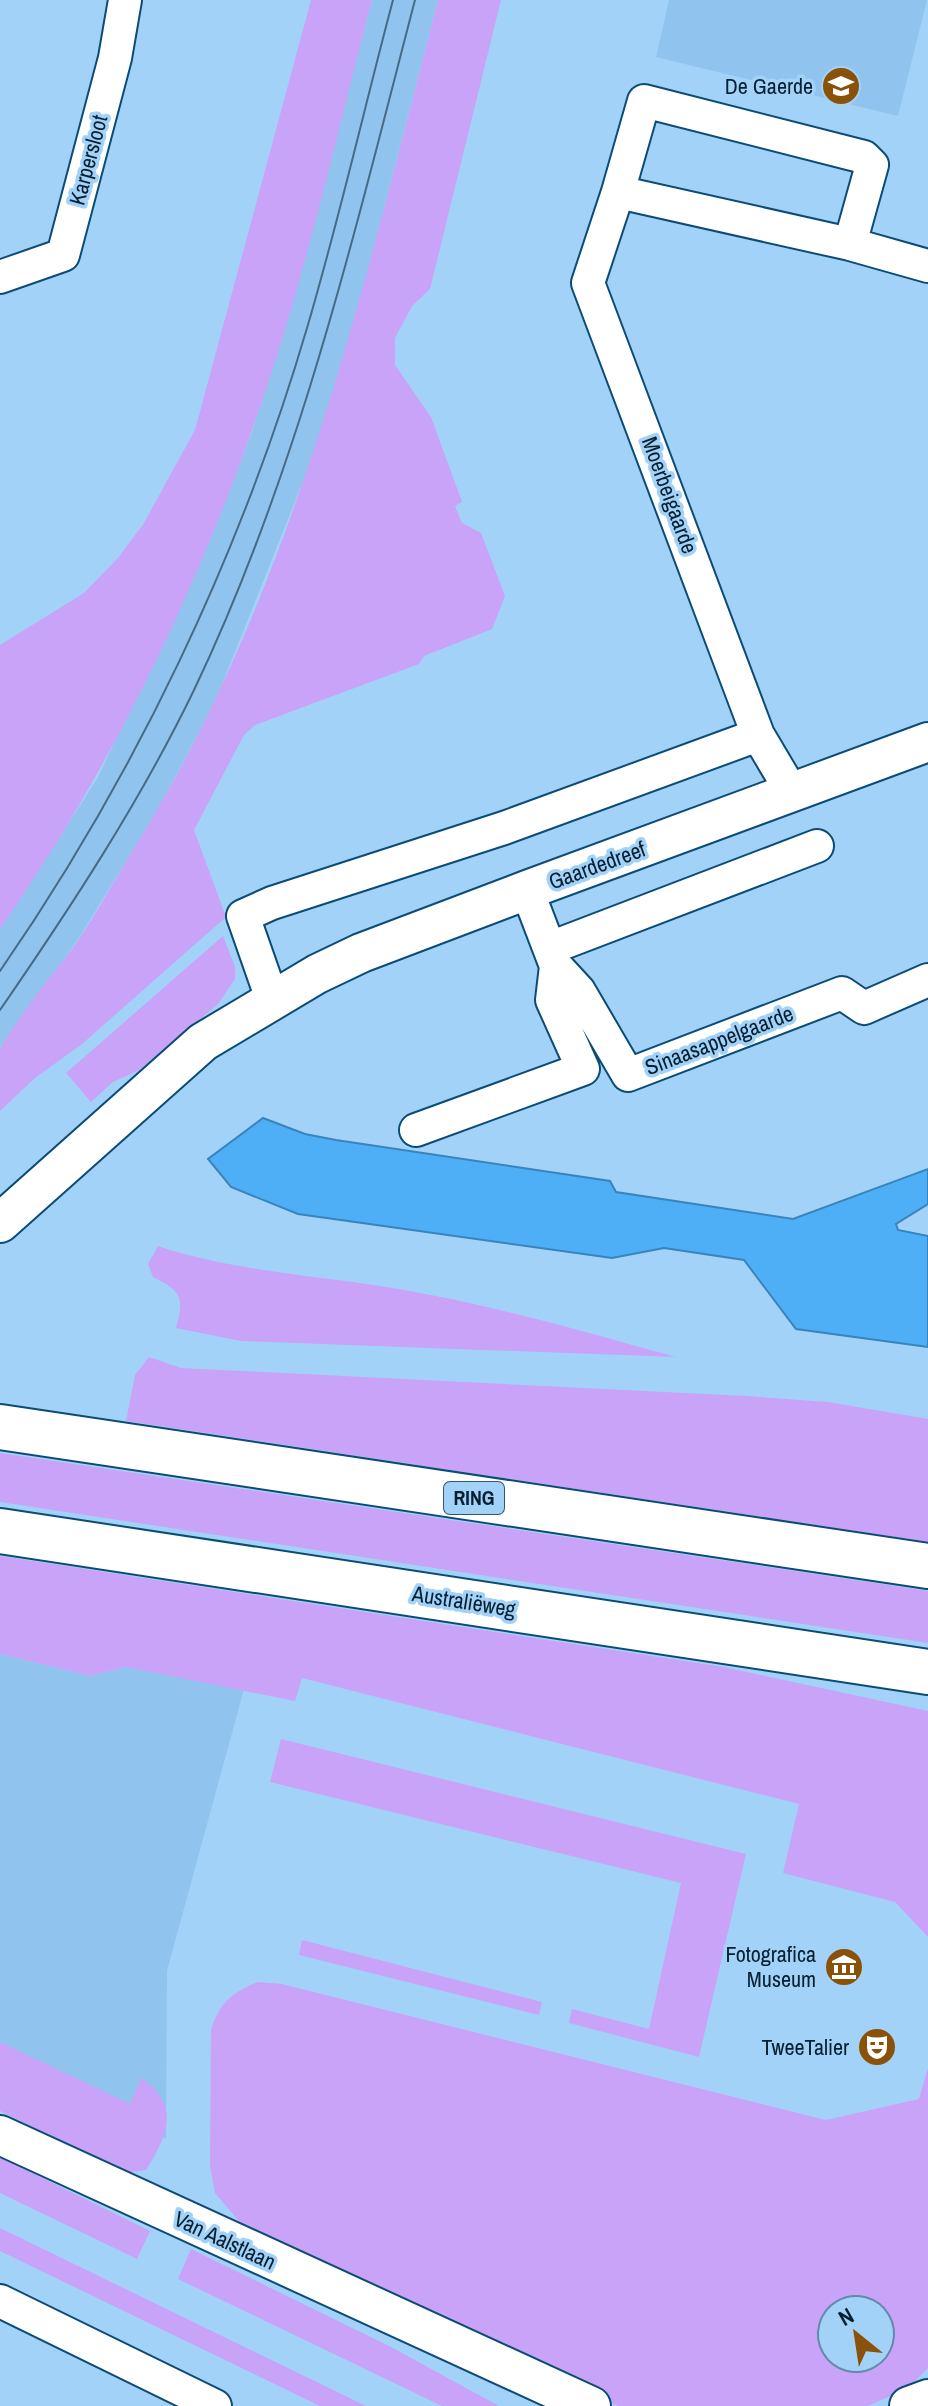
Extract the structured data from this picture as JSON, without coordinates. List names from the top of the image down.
{
  "streets": {
    "main road": ["RING", "Australiëweg"],
    "street": [
      "Karpersloot",
      "Moerbeigaarde",
      "Gaardedreef",
      "Sinaasappelgaarde",
      "Van Aalstlaan"
    ]
  },
  "crossings": [
    ["Moerbeigaarde", "Gaardedreef"],
    ["Gaardedreef", "Sinaasappelgaarde"]
  ],
  "places": {
    "school or university": ["De Gaerde"],
    "museum": ["Fotografica Museum"],
    "theatre": ["TweeTalier"]
  },
  "north": "top left"
}
